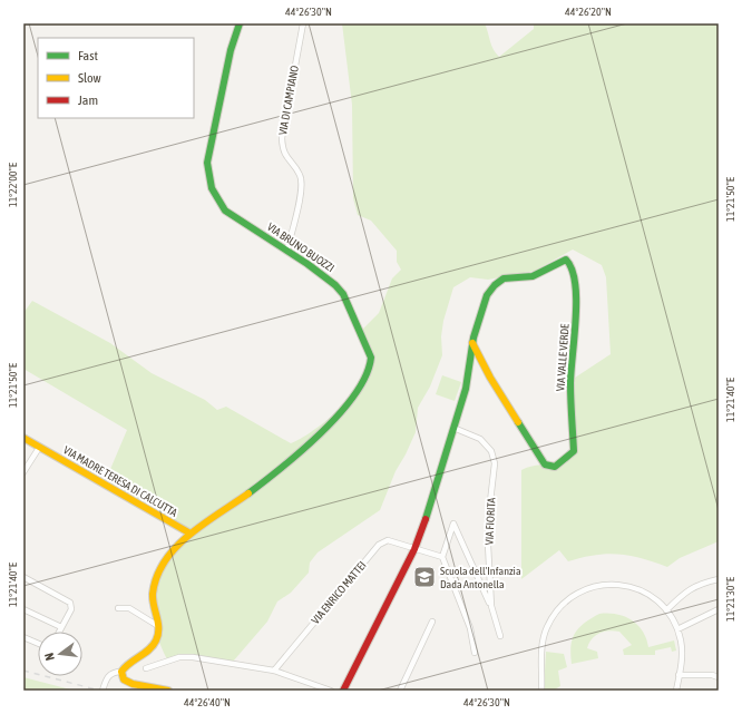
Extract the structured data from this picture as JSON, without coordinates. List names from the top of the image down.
{
  "streets": {
    "street": [
      "VIA DI CAMPIANO",
      "VIA BRUNO BUOZZI",
      "VIA VALLE VERDE",
      "VIA MADRE TERESA DI CALCUTTA",
      "VIA FIORITA",
      "VIA ENRICO MATTEI"
    ]
  },
  "crossings": [
    ["VIA DI CAMPIANO", "VIA BRUNO BUOZZI"],
    ["VIA BRUNO BUOZZI", "VIA MADRE TERESA DI CALCUTTA"],
    ["VIA VALLE VERDE", "VIA FIORITA"],
    ["VIA VALLE VERDE", "VIA ENRICO MATTEI"]
  ],
  "places": {
    "school or university": ["Scuola dell'Infanzia Dada Antonella"]
  },
  "legend": ["Fast", "Slow", "Jam"],
  "north": "left",
  "coordinates": [
    "44°26'30\"N",
    "44°26'20\"N",
    "11°22'00\"E",
    "11°21'50\"E",
    "11°21'40\"E",
    "11°21'30\"E",
    "44°26'40\"N"
  ]
}
